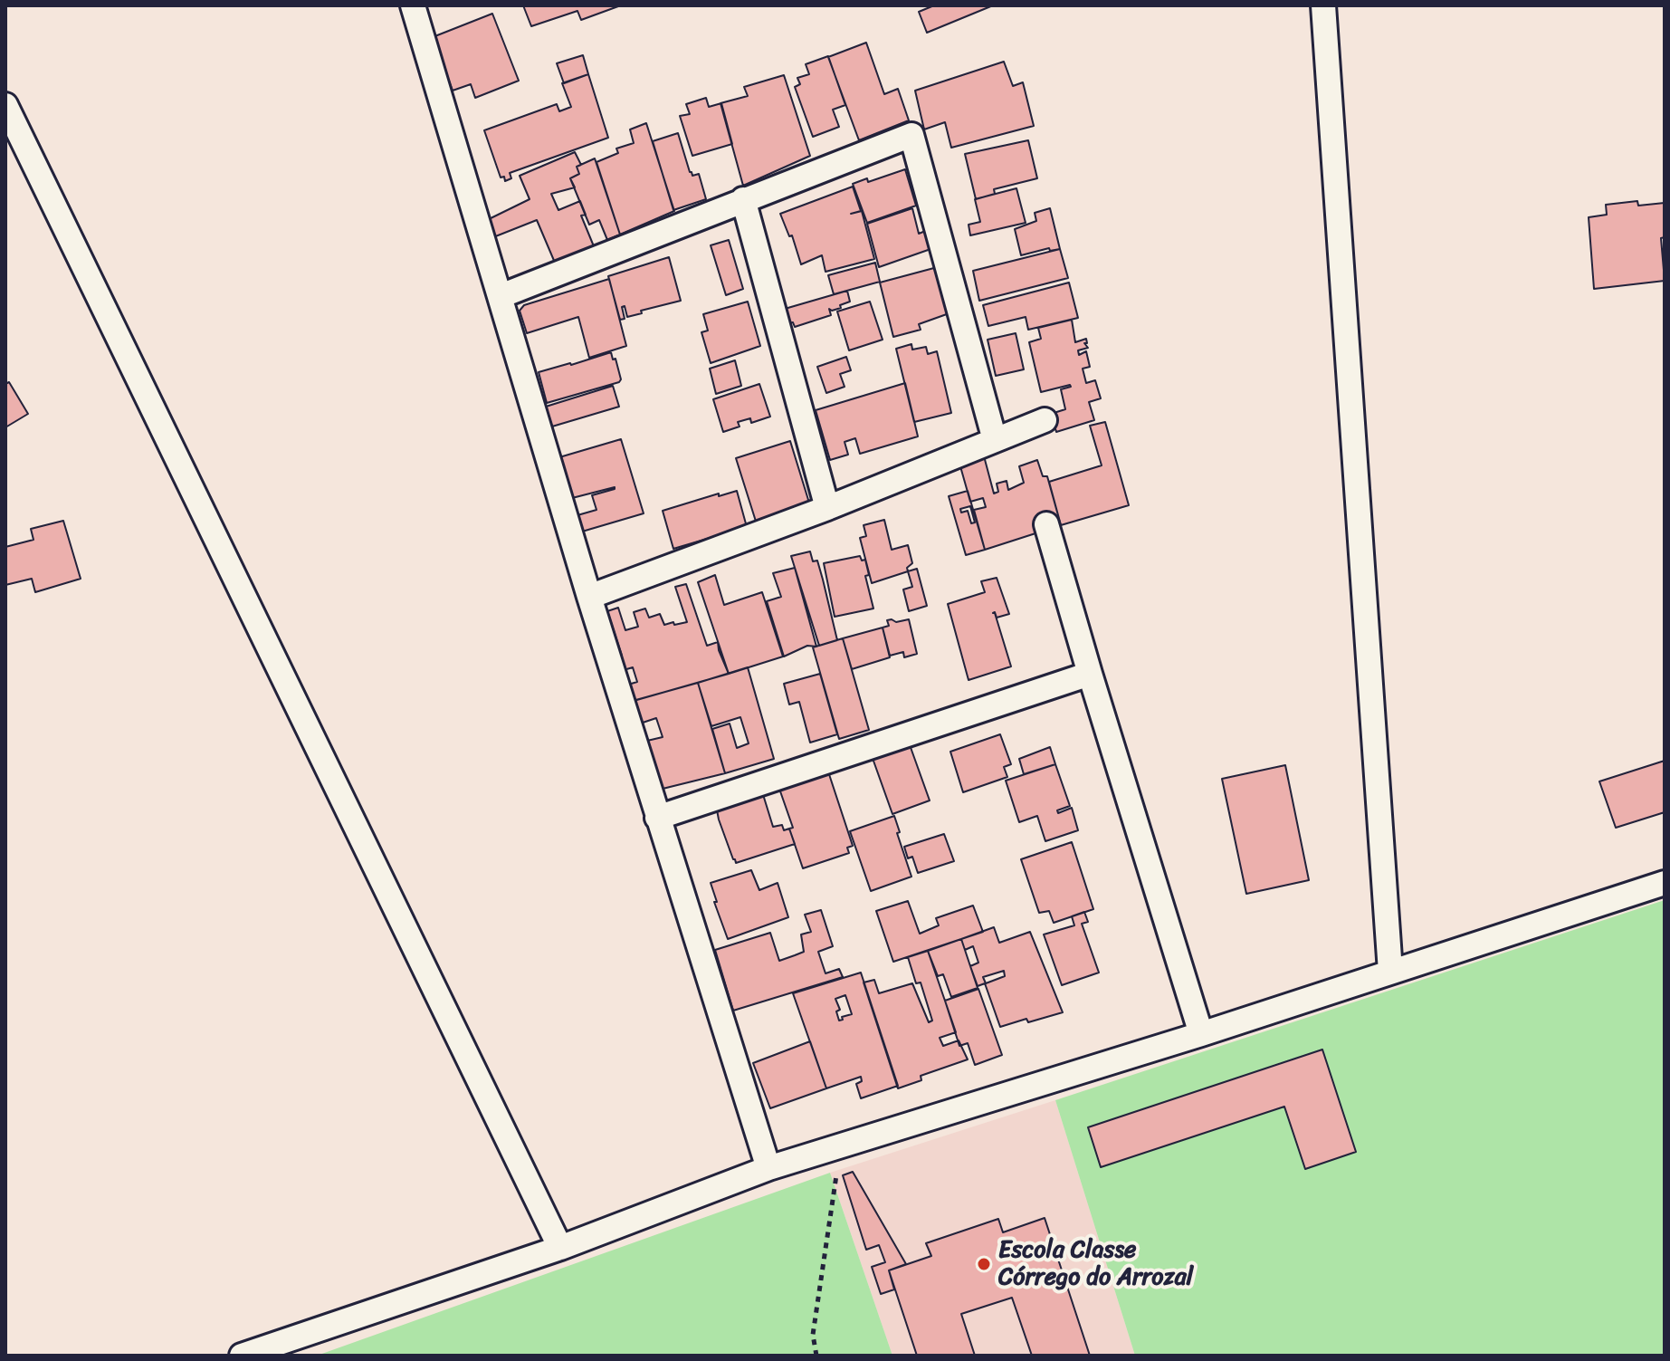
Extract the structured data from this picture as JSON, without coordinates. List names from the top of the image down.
{
  "places": ["Escola Classe Córrego do Arrozal"]
}
